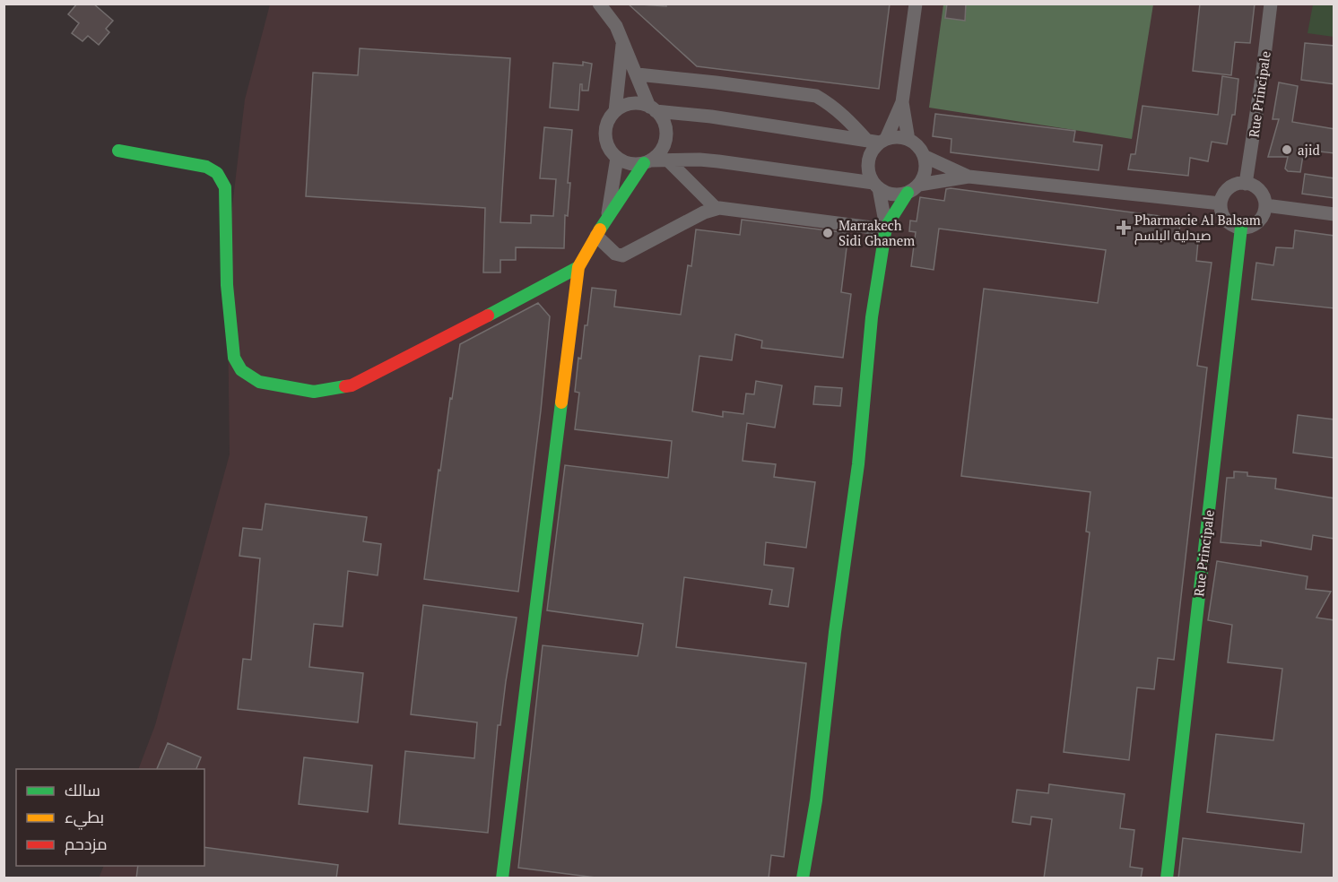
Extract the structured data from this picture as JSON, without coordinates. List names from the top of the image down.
{
  "streets": {
    "street": ["Rue Principale"]
  },
  "places": {
    "other": ["ajid", "Marrakech Sidi Ghanem"],
    "health": ["Pharmacie Al Balsam صيدلية البلسم"]
  },
  "legend": ["سالك", "بطيء", "مزدحم"]
}
